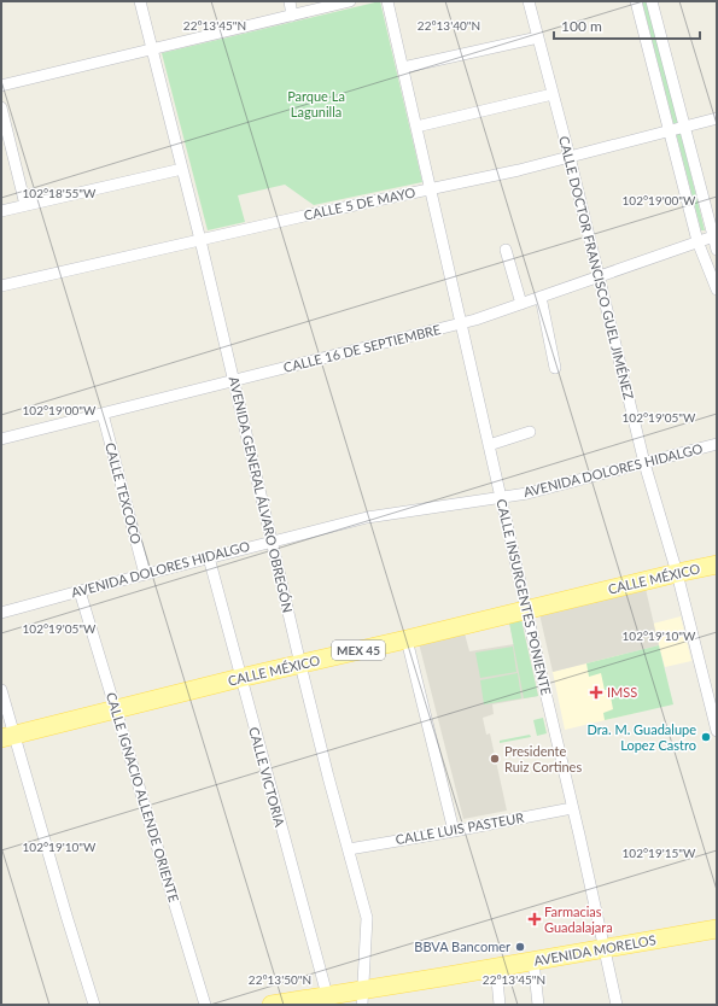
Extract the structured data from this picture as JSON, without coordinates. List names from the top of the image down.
{
  "streets": {
    "main road": ["CALLE MÉXICO", "MEX 45", "AVENIDA MORELOS"],
    "street": [
      "CALLE 5 DE MAYO",
      "CALLE DOCTOR FRANCISCO GUEL JIMÉNEZ",
      "CALLE 16 DE SEPTIEMBRE",
      "AVENIDA DOLORES HIDALGO",
      "CALLE TEXCOCO",
      "AVENIDA GENERAL ÁLVARO OBREGÓN",
      "CALLE INSURGENTES PONIENTE",
      "CALLE VICTORIA",
      "CALLE IGNACIO ALLENDE ORIENTE",
      "CALLE LUIS PASTEUR"
    ]
  },
  "crossings": [
    ["CALLE 5 DE MAYO", "CALLE DOCTOR FRANCISCO GUEL JIMÉNEZ"],
    ["CALLE 5 DE MAYO", "AVENIDA GENERAL ÁLVARO OBREGÓN"],
    ["CALLE 5 DE MAYO", "CALLE INSURGENTES PONIENTE"],
    ["CALLE DOCTOR FRANCISCO GUEL JIMÉNEZ", "CALLE 16 DE SEPTIEMBRE"],
    ["CALLE DOCTOR FRANCISCO GUEL JIMÉNEZ", "AVENIDA DOLORES HIDALGO"],
    ["CALLE DOCTOR FRANCISCO GUEL JIMÉNEZ", "CALLE MÉXICO"],
    ["CALLE 16 DE SEPTIEMBRE", "CALLE TEXCOCO"],
    ["CALLE 16 DE SEPTIEMBRE", "AVENIDA GENERAL ÁLVARO OBREGÓN"],
    ["CALLE 16 DE SEPTIEMBRE", "CALLE INSURGENTES PONIENTE"],
    ["AVENIDA DOLORES HIDALGO", "CALLE TEXCOCO"],
    ["AVENIDA DOLORES HIDALGO", "AVENIDA GENERAL ÁLVARO OBREGÓN"],
    ["AVENIDA DOLORES HIDALGO", "CALLE INSURGENTES PONIENTE"],
    ["AVENIDA DOLORES HIDALGO", "CALLE VICTORIA"],
    ["AVENIDA DOLORES HIDALGO", "CALLE IGNACIO ALLENDE ORIENTE"],
    ["AVENIDA GENERAL ÁLVARO OBREGÓN", "CALLE MÉXICO"],
    ["AVENIDA GENERAL ÁLVARO OBREGÓN", "CALLE LUIS PASTEUR"],
    ["AVENIDA GENERAL ÁLVARO OBREGÓN", "AVENIDA MORELOS"],
    ["CALLE MÉXICO", "CALLE INSURGENTES PONIENTE"],
    ["CALLE MÉXICO", "CALLE VICTORIA"],
    ["CALLE MÉXICO", "CALLE IGNACIO ALLENDE ORIENTE"],
    ["CALLE INSURGENTES PONIENTE", "CALLE LUIS PASTEUR"],
    ["CALLE INSURGENTES PONIENTE", "AVENIDA MORELOS"],
    ["CALLE VICTORIA", "AVENIDA MORELOS"]
  ],
  "parks": ["Parque La Lagunilla"],
  "places": {
    "health": ["IMSS", "Farmacias Guadalajara"],
    "other": ["Dra. M. Guadalupe Lopez Castro", "Presidente Ruiz Cortines", "BBVA Bancomer"]
  },
  "scale_bar": "100 m",
  "coordinates": [
    "22°13'45\"N",
    "22°13'40\"N",
    "102°18'55\"W",
    "102°19'00\"W",
    "102°19'05\"W",
    "102°19'10\"W",
    "102°19'15\"W",
    "22°13'50\"N"
  ]
}
